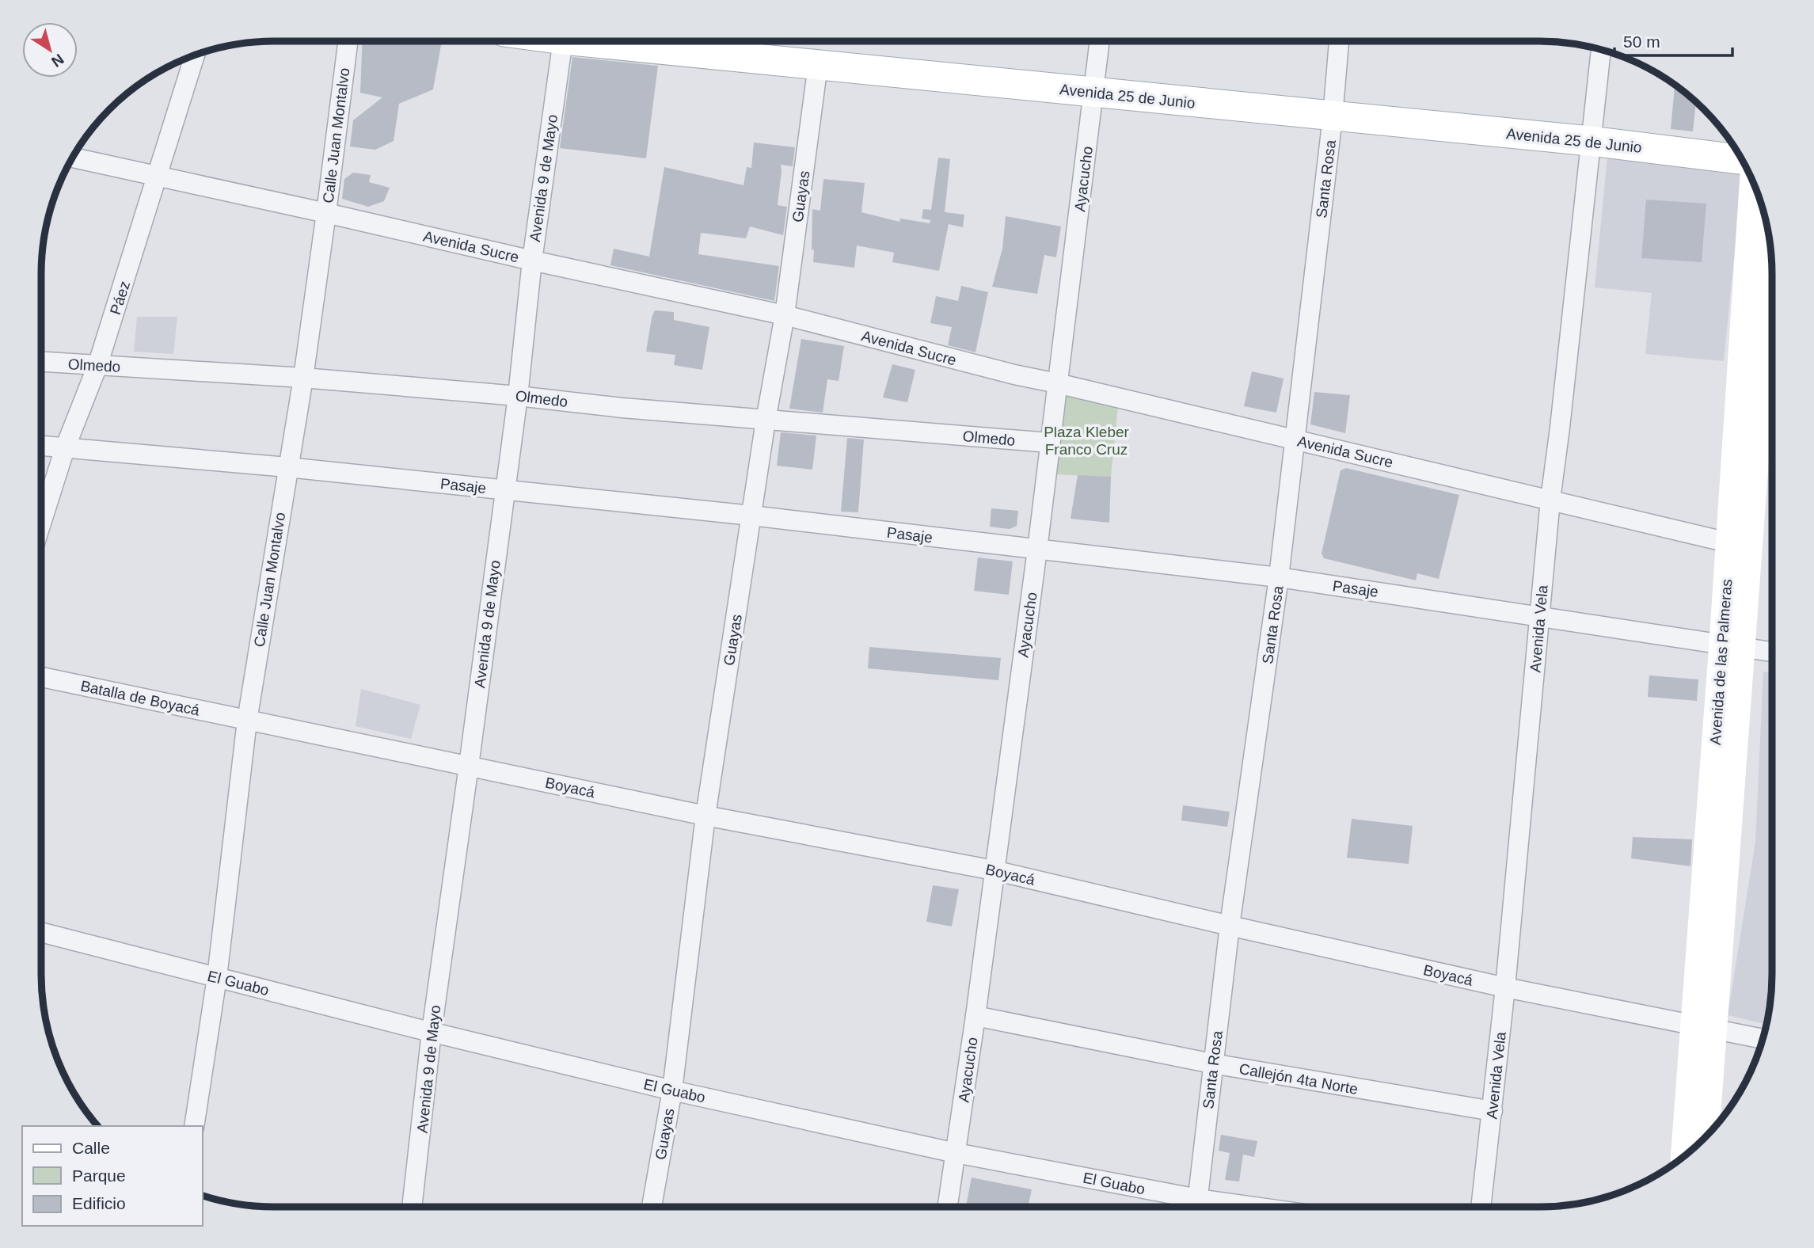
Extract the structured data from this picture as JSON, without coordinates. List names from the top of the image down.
{
  "streets": {
    "main road": ["Avenida 25 de Junio", "Avenida de las Palmeras"],
    "street": [
      "Calle Juan Montalvo",
      "Avenida 9 de Mayo",
      "Ayacucho",
      "Santa Rosa",
      "Guayas",
      "Avenida Sucre",
      "Páez",
      "Olmedo",
      "Pasaje",
      "Avenida Vela",
      "Batalla de Boyacá",
      "Boyacá",
      "El Guabo",
      "Callejón 4ta Norte"
    ]
  },
  "crossings": [
    ["Avenida 25 de Junio", "Ayacucho"],
    ["Avenida 25 de Junio", "Santa Rosa"],
    ["Avenida 25 de Junio", "Guayas"],
    ["Avenida 25 de Junio", "Avenida Vela"],
    ["Calle Juan Montalvo", "Avenida Sucre"],
    ["Calle Juan Montalvo", "Olmedo"],
    ["Calle Juan Montalvo", "Pasaje"],
    ["Calle Juan Montalvo", "Batalla de Boyacá"],
    ["Calle Juan Montalvo", "Boyacá"],
    ["Calle Juan Montalvo", "El Guabo"],
    ["Avenida 9 de Mayo", "Avenida Sucre"],
    ["Avenida 9 de Mayo", "Olmedo"],
    ["Avenida 9 de Mayo", "Pasaje"],
    ["Avenida 9 de Mayo", "Boyacá"],
    ["Avenida 9 de Mayo", "El Guabo"],
    ["Ayacucho", "Avenida Sucre"],
    ["Ayacucho", "Olmedo"],
    ["Ayacucho", "Pasaje"],
    ["Ayacucho", "Boyacá"],
    ["Ayacucho", "El Guabo"],
    ["Ayacucho", "Callejón 4ta Norte"],
    ["Santa Rosa", "Avenida Sucre"],
    ["Santa Rosa", "Pasaje"],
    ["Santa Rosa", "Boyacá"],
    ["Santa Rosa", "Callejón 4ta Norte"],
    ["Guayas", "Avenida Sucre"],
    ["Guayas", "Olmedo"],
    ["Guayas", "Pasaje"],
    ["Guayas", "Boyacá"],
    ["Guayas", "El Guabo"],
    ["Avenida Sucre", "Páez"],
    ["Avenida Sucre", "Avenida Vela"],
    ["Avenida Sucre", "Avenida de las Palmeras"],
    ["Páez", "Olmedo"],
    ["Páez", "Pasaje"],
    ["Pasaje", "Avenida Vela"],
    ["Pasaje", "Avenida de las Palmeras"],
    ["Avenida Vela", "Boyacá"],
    ["Avenida Vela", "Callejón 4ta Norte"],
    ["Avenida de las Palmeras", "Boyacá"],
    ["Batalla de Boyacá", "Boyacá"]
  ],
  "parks": ["Plaza Kleber Franco Cruz"],
  "legend": ["Calle", "Parque", "Edificio"],
  "scale_bar": "50 m",
  "north": "bottom right"
}
